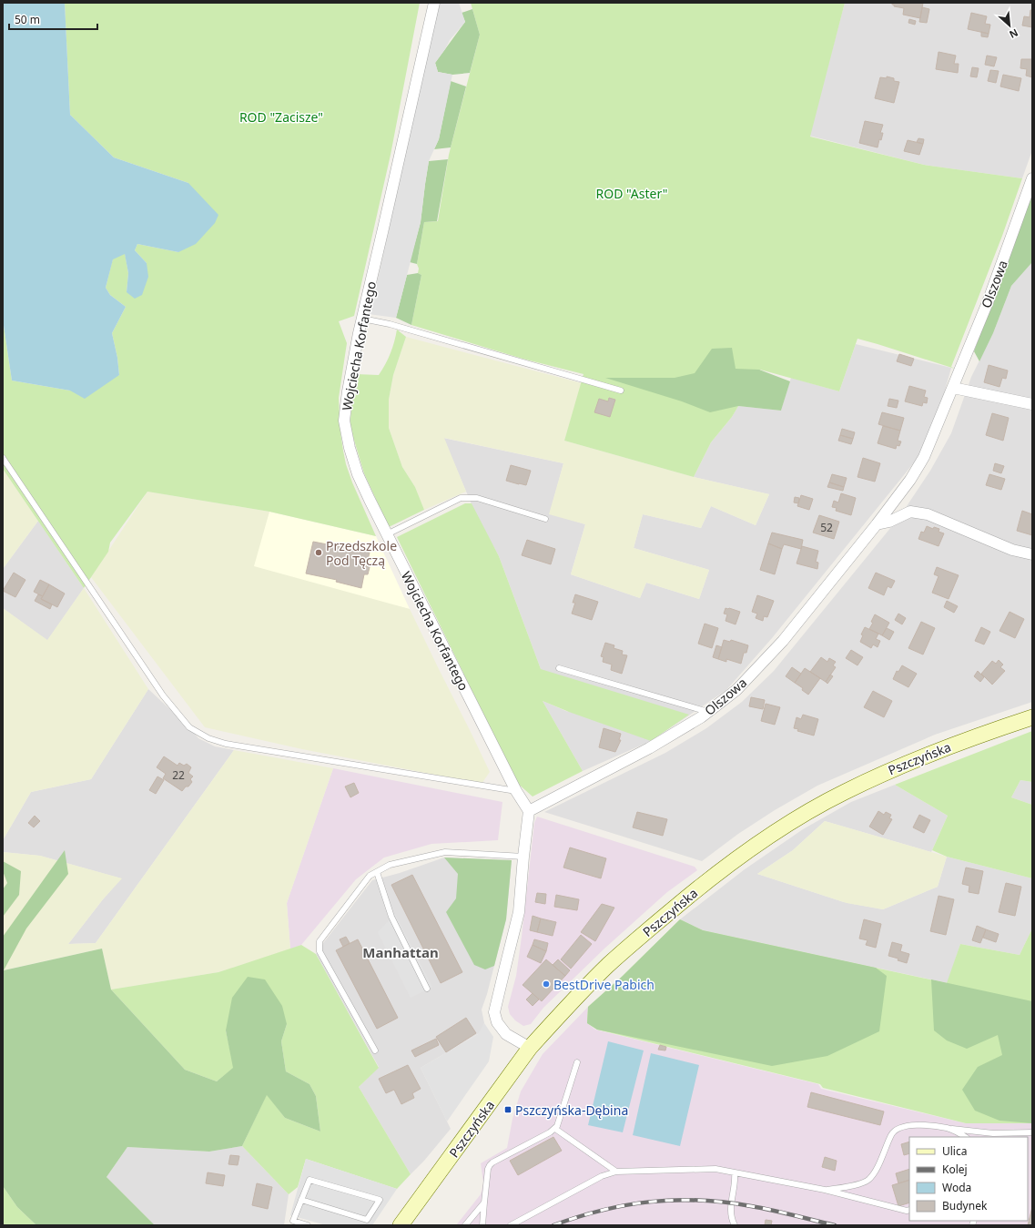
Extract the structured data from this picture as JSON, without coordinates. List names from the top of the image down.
{
  "streets": {
    "main road": ["Pszczyńska"],
    "street": ["Olszowa", "Wojciecha Korfantego"]
  },
  "crossings": [
    ["Olszowa", "Wojciecha Korfantego"]
  ],
  "districts": ["Manhattan"],
  "parks": ["ROD \"Zacisze\"", "ROD \"Aster\""],
  "places": {
    "other": ["Przedszkole Pod Tęczą", "BestDrive Pabich"],
    "transit": ["Pszczyńska-Dębina"]
  },
  "house_numbers": ["52", "22"],
  "legend": [
    "Ulica",
    "Kolej",
    "Woda",
    "Budynek"
  ],
  "scale_bar": "50 m",
  "north": "bottom right"
}
